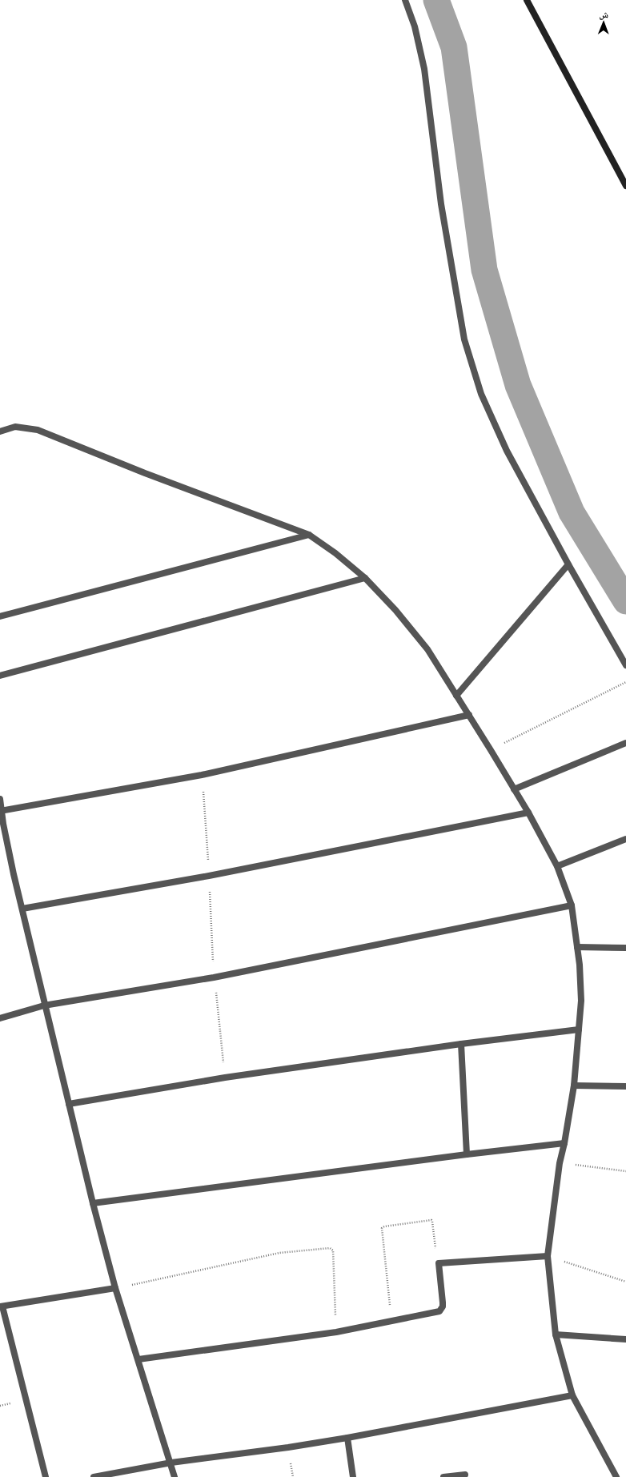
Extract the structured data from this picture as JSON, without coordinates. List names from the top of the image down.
{
  "north": "top"
}
